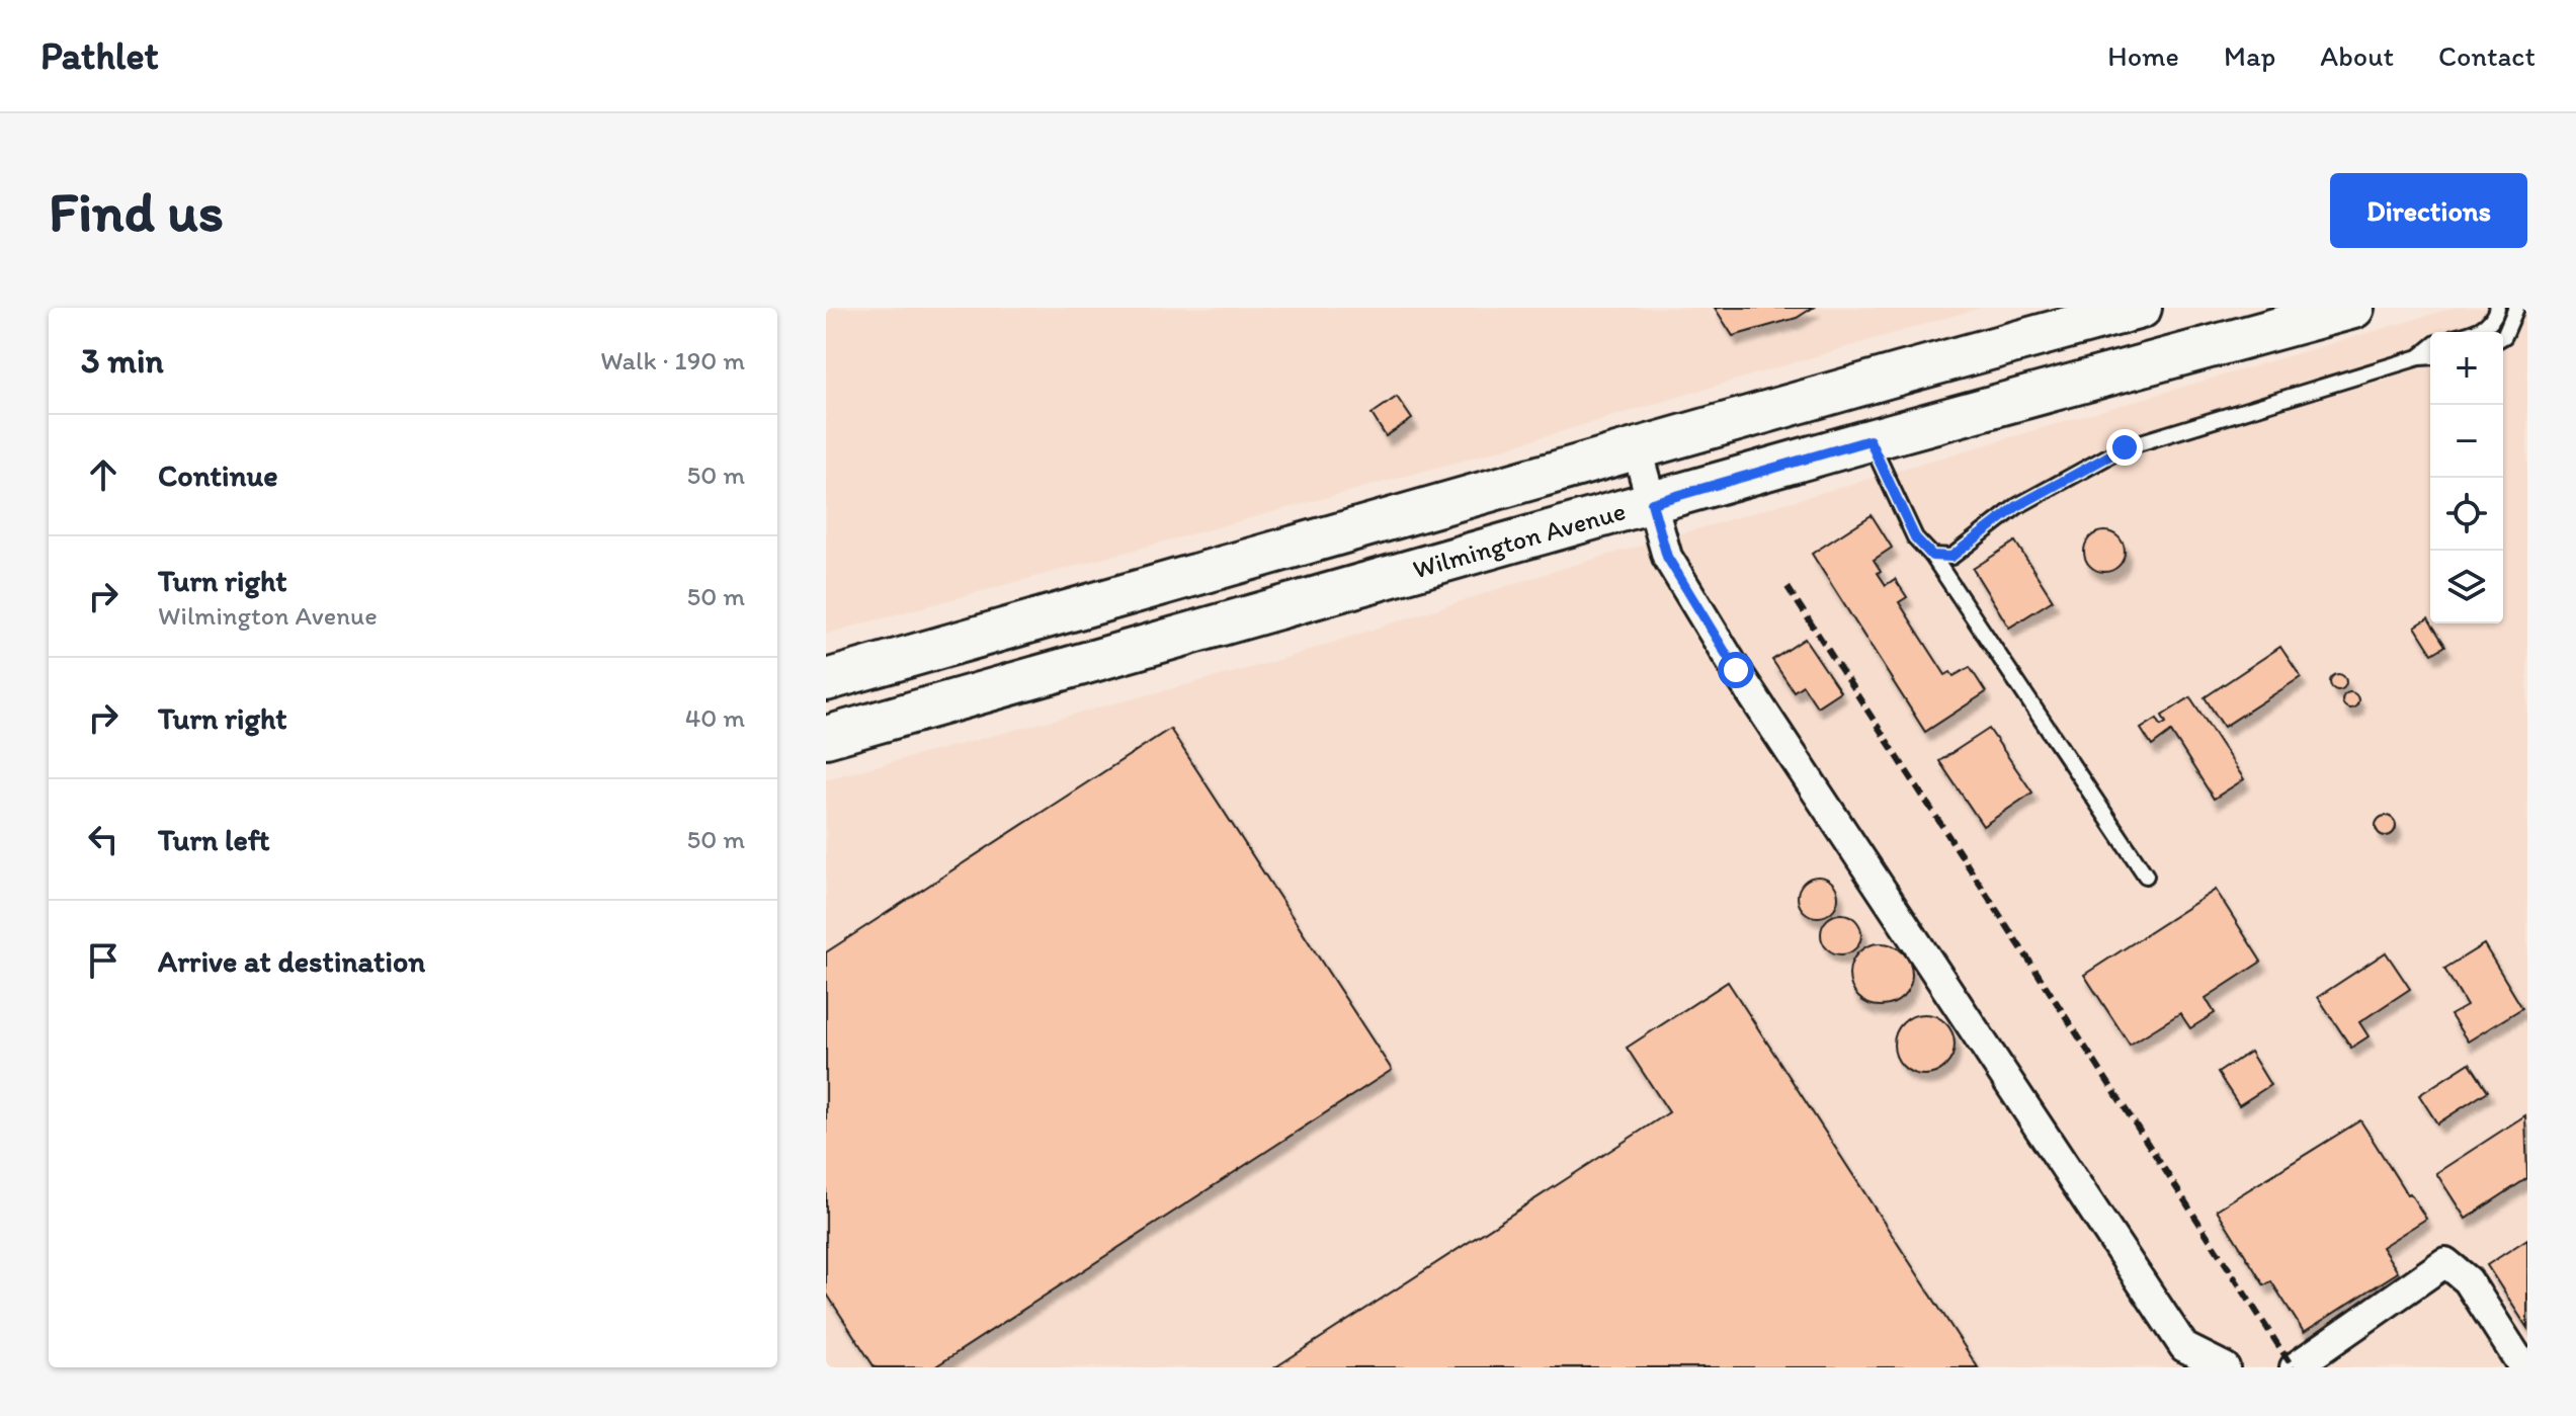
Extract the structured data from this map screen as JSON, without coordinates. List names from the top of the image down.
{
  "streets": {
    "main road": ["Wilmington Avenue"]
  },
  "page": {
    "header": "Pathlet",
    "nav": [
      "Home",
      "Map",
      "About",
      "Contact"
    ],
    "buttons": "Directions",
    "title": "Find us",
    "heading": ["3 min", "Walk · 190 m"],
    "map_buttons": ["+", "−"],
    "list": [
      ["Continue", "50 m"],
      ["Turn right", "Wilmington Avenue", "50 m"],
      ["Turn right", "40 m"],
      ["Turn left", "50 m"],
      "Arrive at destination"
    ]
  }
}
